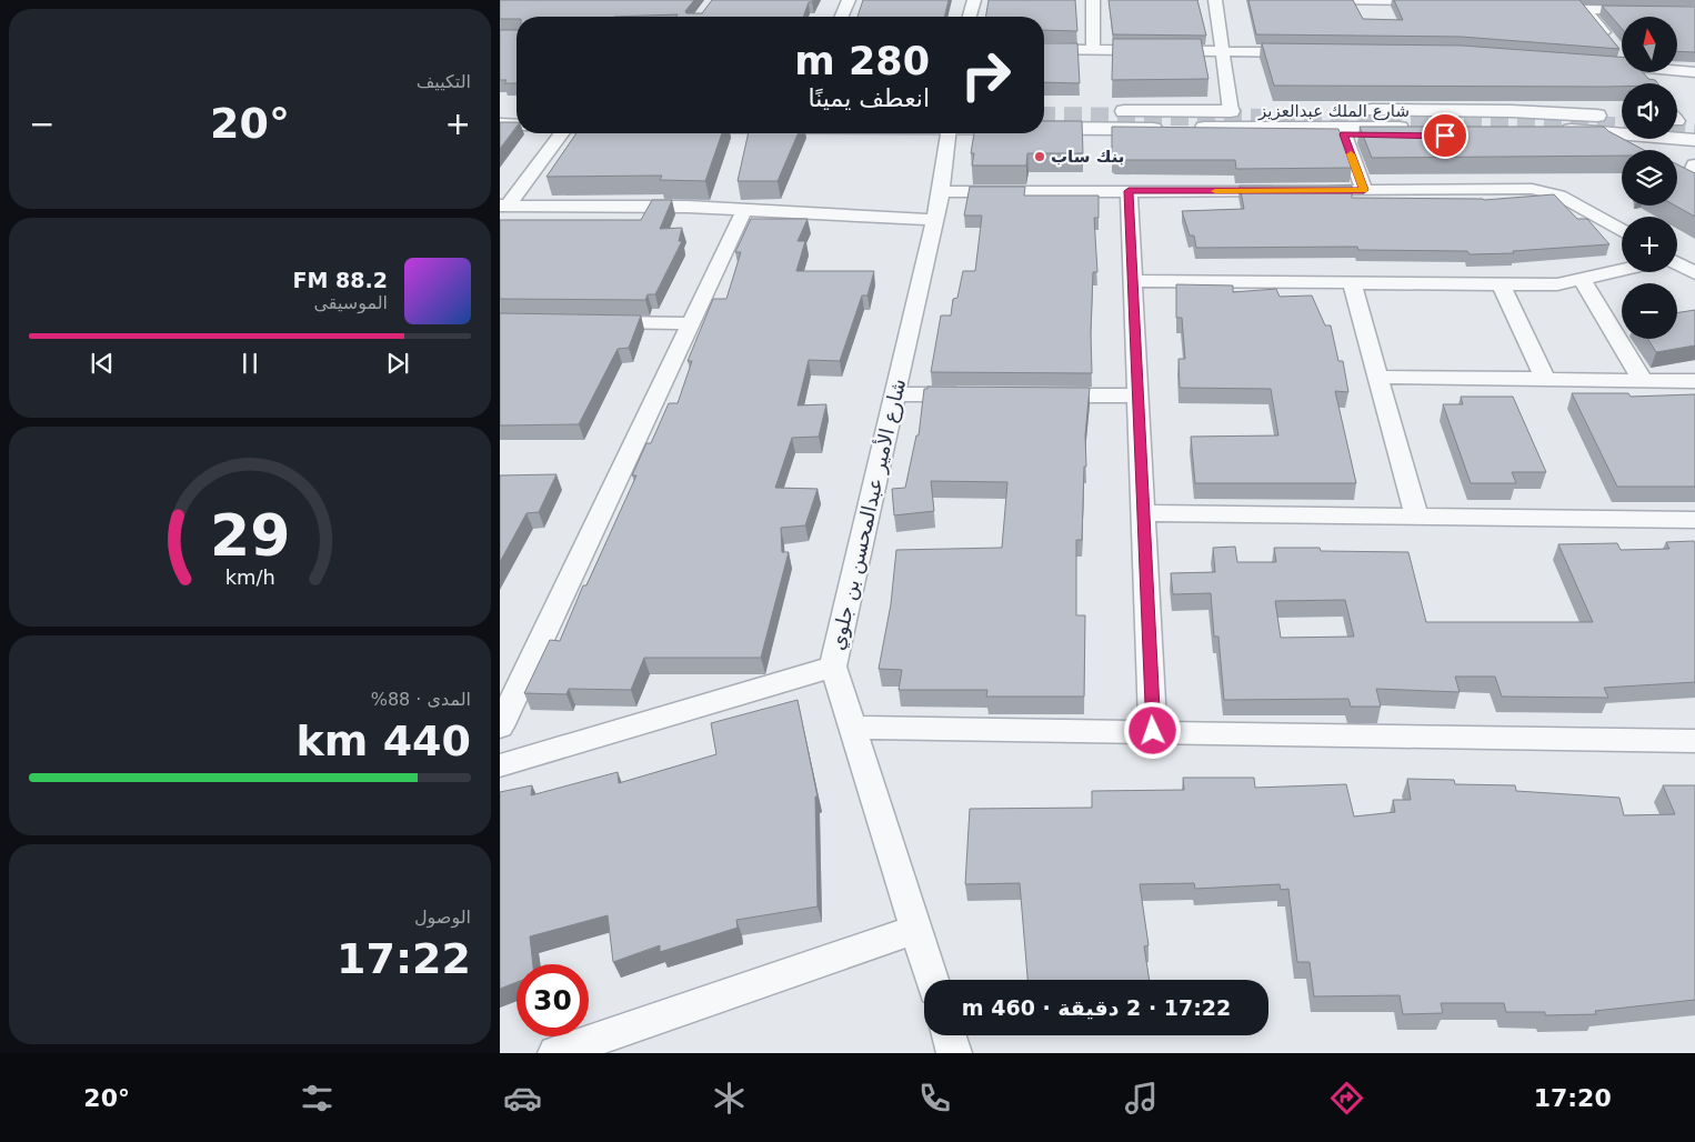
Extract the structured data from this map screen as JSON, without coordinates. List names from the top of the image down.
{
  "streets": {
    "street": ["شارع الملك عبدالعزيز", "شارع الأمير عبدالمحسن بن جلوي"]
  },
  "places": ["بنك ساب"],
  "north": "top",
  "page": {
    "tile": [
      "التكييف",
      ["المدى · 88%", "440 km"],
      ["الوصول", "17:22"]
    ],
    "map_buttons": ["+", "−"],
    "turn": ["280 m", "انعطف يمينًا"],
    "heat": ["−", "20°", "+"],
    "song": ["88.2 FM", "الموسيقى"],
    "limit": "30",
    "trip": "17:22 · 2 دقيقة · 460 m",
    "tabs": ["17:20", "20°"],
    "gauge": ["29", "km/h"]
  }
}
